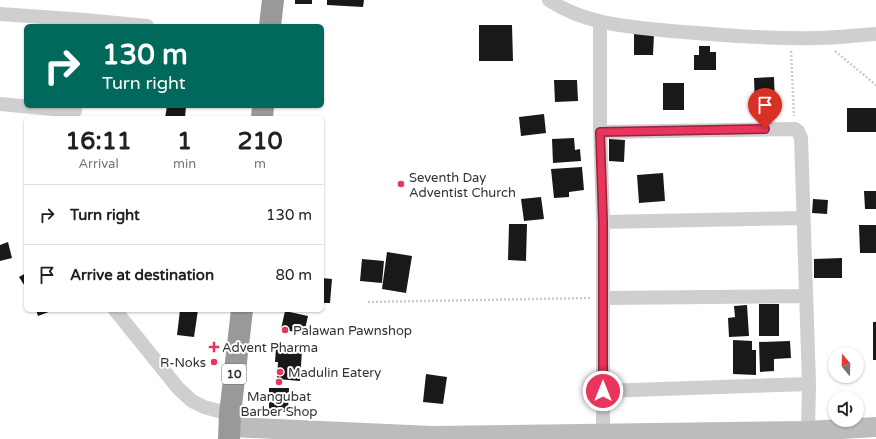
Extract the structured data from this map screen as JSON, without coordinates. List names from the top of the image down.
{
  "streets": {
    "highway": ["10"]
  },
  "places": {
    "other": [
      "Seventh Day Adventist Church",
      "Palawan Pawnshop",
      "R-Noks",
      "Madulin Eatery",
      "Mangubat Barber Shop"
    ],
    "health": ["Advent Pharma"]
  },
  "north": "top",
  "page": {
    "turn": ["130 m", "Turn right"],
    "eta": [
      "16:11",
      "Arrival",
      "1",
      "min",
      "210",
      "m"
    ],
    "list": [
      {
        "name": "Turn right",
        "value": "130 m"
      },
      {
        "name": "Arrive at destination",
        "value": "80 m"
      }
    ]
  }
}
